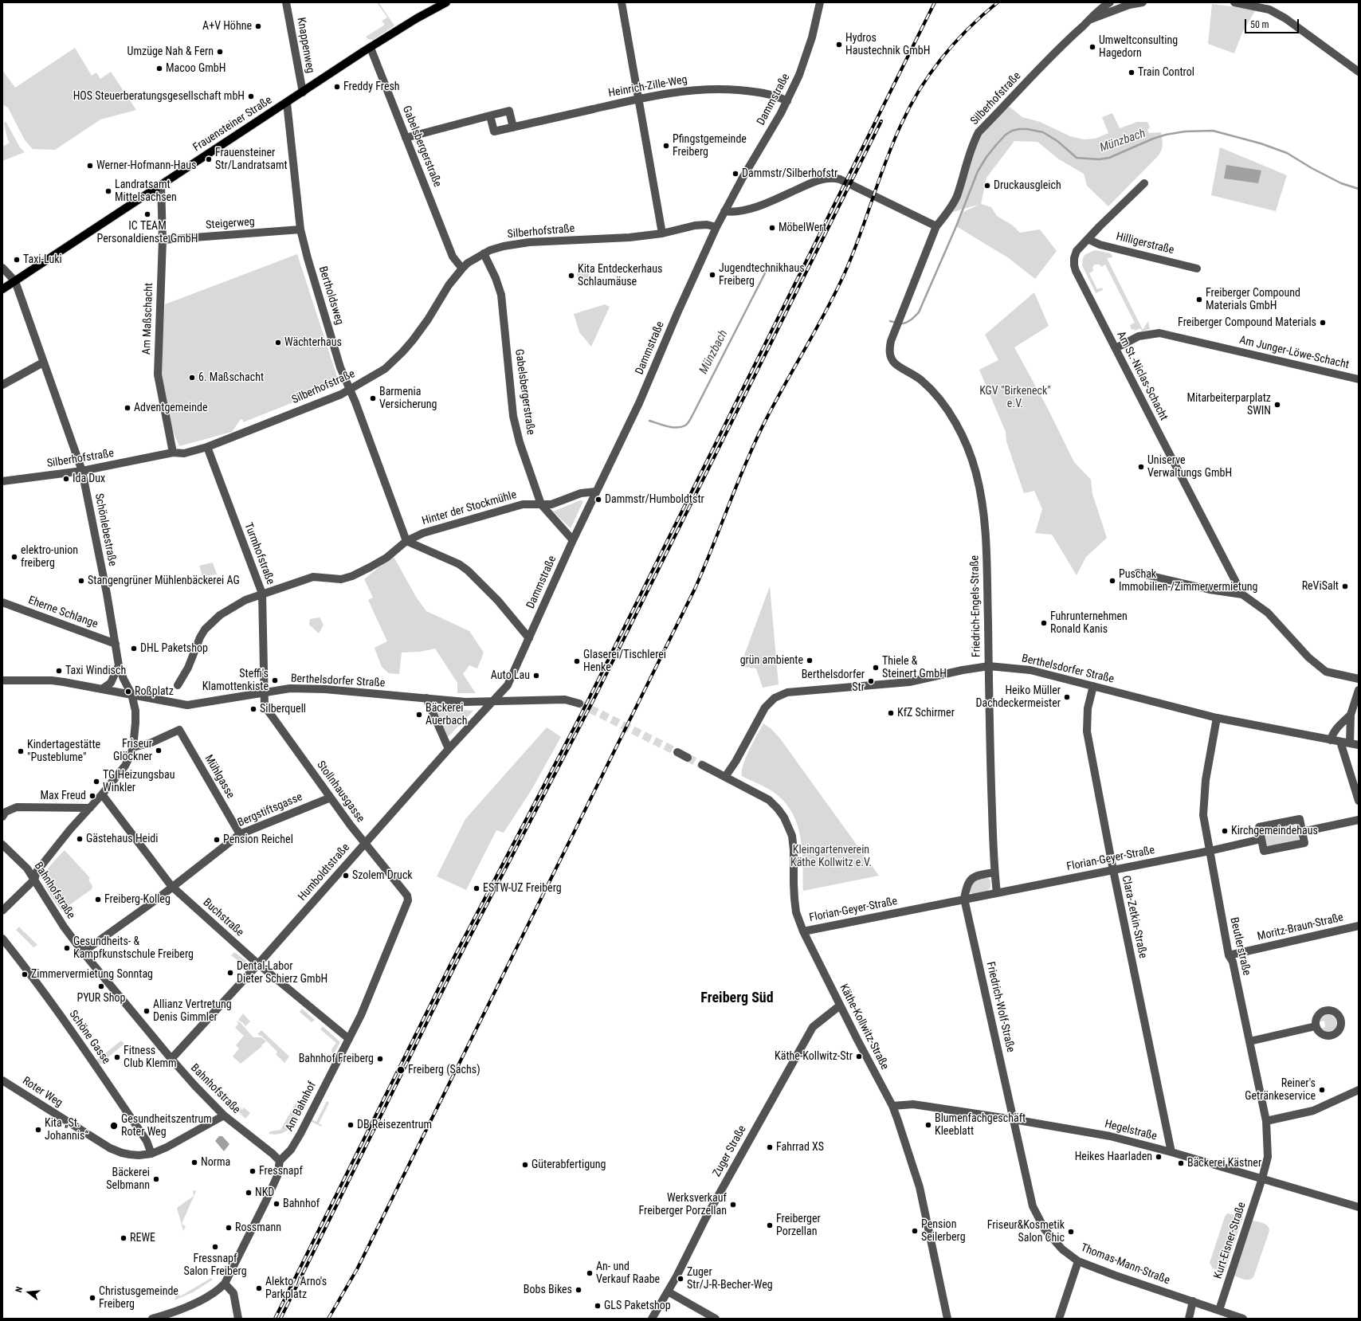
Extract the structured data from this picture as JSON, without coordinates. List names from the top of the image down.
{
  "streets": {
    "main road": ["Frauensteiner Straße"],
    "street": [
      "Knappenweg",
      "Heinrich-Zille-Weg",
      "Silberhofstraße",
      "Dammstraße",
      "Gabelsbergerstraße",
      "Steigerweg",
      "Hilligerstraße",
      "Bertholdsweg",
      "Am Maßschacht",
      "Am Junger-Löwe-Schacht",
      "Am St.-Niclas-Schacht",
      "Hinter der Stockmühle",
      "Schönlebestraße",
      "Turmhofstraße",
      "Friedrich-Engels-Straße",
      "Eherne Schlange",
      "Berthelsdorfer Straße",
      "Mühlgasse",
      "Stollnhausgasse",
      "Bergstiftsgasse",
      "Florian-Geyer-Straße",
      "Humboldtstraße",
      "Bahnhofstraße",
      "Clara-Zetkin-Straße",
      "Buchstraße",
      "Moritz-Braun-Straße",
      "Beutlerstraße",
      "Friedrich-Wolf-Straße",
      "Käthe-Kollwitz-Straße",
      "Schöne Gasse",
      "Roter Weg",
      "Am Bahnhof",
      "Hegelstraße",
      "Zuger Straße",
      "Kurt-Eisner-Straße",
      "Thomas-Mann-Straße"
    ]
  },
  "crossings": [
    ["Knappenweg", "Frauensteiner Straße"],
    ["Heinrich-Zille-Weg", "Dammstraße"],
    ["Silberhofstraße", "Dammstraße"],
    ["Silberhofstraße", "Gabelsbergerstraße"],
    ["Silberhofstraße", "Bertholdsweg"],
    ["Silberhofstraße", "Am Maßschacht"],
    ["Silberhofstraße", "Schönlebestraße"],
    ["Silberhofstraße", "Turmhofstraße"],
    ["Silberhofstraße", "Friedrich-Engels-Straße"],
    ["Dammstraße", "Gabelsbergerstraße"],
    ["Dammstraße", "Hinter der Stockmühle"],
    ["Dammstraße", "Berthelsdorfer Straße"],
    ["Dammstraße", "Humboldtstraße"],
    ["Frauensteiner Straße", "Gabelsbergerstraße"],
    ["Frauensteiner Straße", "Bertholdsweg"],
    ["Frauensteiner Straße", "Am Maßschacht"],
    ["Frauensteiner Straße", "Schönlebestraße"],
    ["Gabelsbergerstraße", "Hinter der Stockmühle"],
    ["Steigerweg", "Bertholdsweg"],
    ["Steigerweg", "Am Maßschacht"],
    ["Hilligerstraße", "Am St.-Niclas-Schacht"],
    ["Bertholdsweg", "Hinter der Stockmühle"],
    ["Am Junger-Löwe-Schacht", "Am St.-Niclas-Schacht"],
    ["Hinter der Stockmühle", "Turmhofstraße"],
    ["Schönlebestraße", "Eherne Schlange"],
    ["Schönlebestraße", "Berthelsdorfer Straße"],
    ["Schönlebestraße", "Mühlgasse"],
    ["Schönlebestraße", "Bahnhofstraße"],
    ["Schönlebestraße", "Buchstraße"],
    ["Turmhofstraße", "Berthelsdorfer Straße"],
    ["Turmhofstraße", "Stollnhausgasse"],
    ["Friedrich-Engels-Straße", "Berthelsdorfer Straße"],
    ["Friedrich-Engels-Straße", "Florian-Geyer-Straße"],
    ["Berthelsdorfer Straße", "Stollnhausgasse"],
    ["Berthelsdorfer Straße", "Humboldtstraße"],
    ["Berthelsdorfer Straße", "Clara-Zetkin-Straße"],
    ["Berthelsdorfer Straße", "Beutlerstraße"],
    ["Berthelsdorfer Straße", "Käthe-Kollwitz-Straße"],
    ["Mühlgasse", "Bergstiftsgasse"],
    ["Stollnhausgasse", "Bergstiftsgasse"],
    ["Stollnhausgasse", "Humboldtstraße"],
    ["Stollnhausgasse", "Am Bahnhof"],
    ["Bergstiftsgasse", "Bahnhofstraße"],
    ["Bergstiftsgasse", "Buchstraße"],
    ["Florian-Geyer-Straße", "Clara-Zetkin-Straße"],
    ["Florian-Geyer-Straße", "Beutlerstraße"],
    ["Florian-Geyer-Straße", "Friedrich-Wolf-Straße"],
    ["Florian-Geyer-Straße", "Käthe-Kollwitz-Straße"],
    ["Humboldtstraße", "Bahnhofstraße"],
    ["Humboldtstraße", "Buchstraße"],
    ["Bahnhofstraße", "Roter Weg"],
    ["Bahnhofstraße", "Am Bahnhof"],
    ["Clara-Zetkin-Straße", "Hegelstraße"],
    ["Buchstraße", "Am Bahnhof"],
    ["Moritz-Braun-Straße", "Beutlerstraße"],
    ["Beutlerstraße", "Hegelstraße"],
    ["Beutlerstraße", "Kurt-Eisner-Straße"],
    ["Friedrich-Wolf-Straße", "Hegelstraße"],
    ["Friedrich-Wolf-Straße", "Thomas-Mann-Straße"],
    ["Käthe-Kollwitz-Straße", "Hegelstraße"],
    ["Käthe-Kollwitz-Straße", "Zuger Straße"],
    ["Schöne Gasse", "Roter Weg"],
    ["Hegelstraße", "Kurt-Eisner-Straße"],
    ["Hegelstraße", "Thomas-Mann-Straße"],
    ["Kurt-Eisner-Straße", "Thomas-Mann-Straße"]
  ],
  "districts": ["Freiberg Süd"],
  "water": ["Münzbach"],
  "parks": ["KGV \"Birkeneck\" e.V.", "Kleingartenverein Käthe Kollwitz e.V."],
  "places": [
    "A+V Höhne",
    "Hydros Haustechnik GmbH",
    "Umweltconsulting Hagedorn",
    "Umzüge Nah & Fern",
    "Macoo GmbH",
    "Train Control",
    "Freddy Fresh",
    "HOS Steuerberatungsgesellschaft mbH",
    "Pfingstgemeinde Freiberg",
    "Frauensteiner Str/Landratsamt",
    "Werner-Hofmann-Haus",
    "Dammstr/Silberhofstr",
    "Druckausgleich",
    "Landratsamt Mittelsachsen",
    "IC TEAM Personaldienste GmbH",
    "MöbelWert",
    "Taxi-Luki",
    "Jugendtechnikhaus Freiberg",
    "Kita Entdeckerhaus Schlaumäuse",
    "Freiberger Compound Materials GmbH",
    "Freiberger Compound Materials",
    "Wächterhaus",
    "6. Maßschacht",
    "Barmenia Versicherung",
    "Mitarbeiterparplatz SWIN",
    "Adventgemeinde",
    "Uniserve Verwaltungs GmbH",
    "Ida Dux",
    "Dammstr/Humboldtstr",
    "elektro-union freiberg",
    "Stangengrüner Mühlenbäckerei AG",
    "Puschak Immobilien-/Zimmervermietung",
    "ReViSalt",
    "Fuhrunternehmen Ronald Kanis",
    "DHL Paketshop",
    "grün ambiente",
    "Glaserei/Tischlerei Henke",
    "Thiele & Steinert GmbH",
    "Taxi Windisch",
    "Auto Lau",
    "Steffi's Klamottenkiste",
    "Berthelsdorfer Str",
    "Roßplatz",
    "Heiko Müller Dachdeckermeister",
    "Silberquell",
    "KfZ Schirmer",
    "Bäckerei Auerbach",
    "Friseur Glöckner",
    "Kindertagestätte \"Pusteblume\"",
    "TG Heizungsbau Winkler",
    "Max Freud",
    "Kirchgemeindehaus",
    "Gästehaus Heidi",
    "Pension Reichel",
    "Szolem Druck",
    "ESTW-UZ Freiberg",
    "Freiberg-Kolleg",
    "Gesundheits- & Kampfkunstschule Freiberg",
    "Dental-Labor Dieter Schierz GmbH",
    "Zimmervermietung Sonntag",
    "PYUR Shop",
    "Allianz Vertretung Denis Gimmler",
    "Käthe-Kollwitz-Str",
    "Fitness Club Klemm",
    "Bahnhof Freiberg",
    "Freiberg (Sachs)",
    "Reiner's Getränkeservice",
    "DB Reisezentrum",
    "Blumenfachgeschäft Kleeblatt",
    "Gesundheitszentrum Roter Weg",
    "Kita „St. Johannis“",
    "Fahrrad XS",
    "Heikes Haarladen",
    "Norma",
    "Bäckerei Kästner",
    "Güterabfertigung",
    "Fressnapf",
    "Bäckerei Selbmann",
    "NKD",
    "Bahnhof",
    "Werksverkauf Freiberger Porzellan",
    "Freiberger Porzellan",
    "Rossmann",
    "Pension Seilerberg",
    "Friseur&Kosmetik Salon Chic",
    "REWE",
    "Fressnapf Salon Freiberg",
    "An- und Verkauf Raabe",
    "Zuger Str/J-R-Becher-Weg",
    "Alekto /Arno's Parkplatz",
    "Bobs Bikes",
    "Christusgemeinde Freiberg",
    "GLS Paketshop"
  ],
  "scale_bar": "50 m",
  "north": "left"
}
